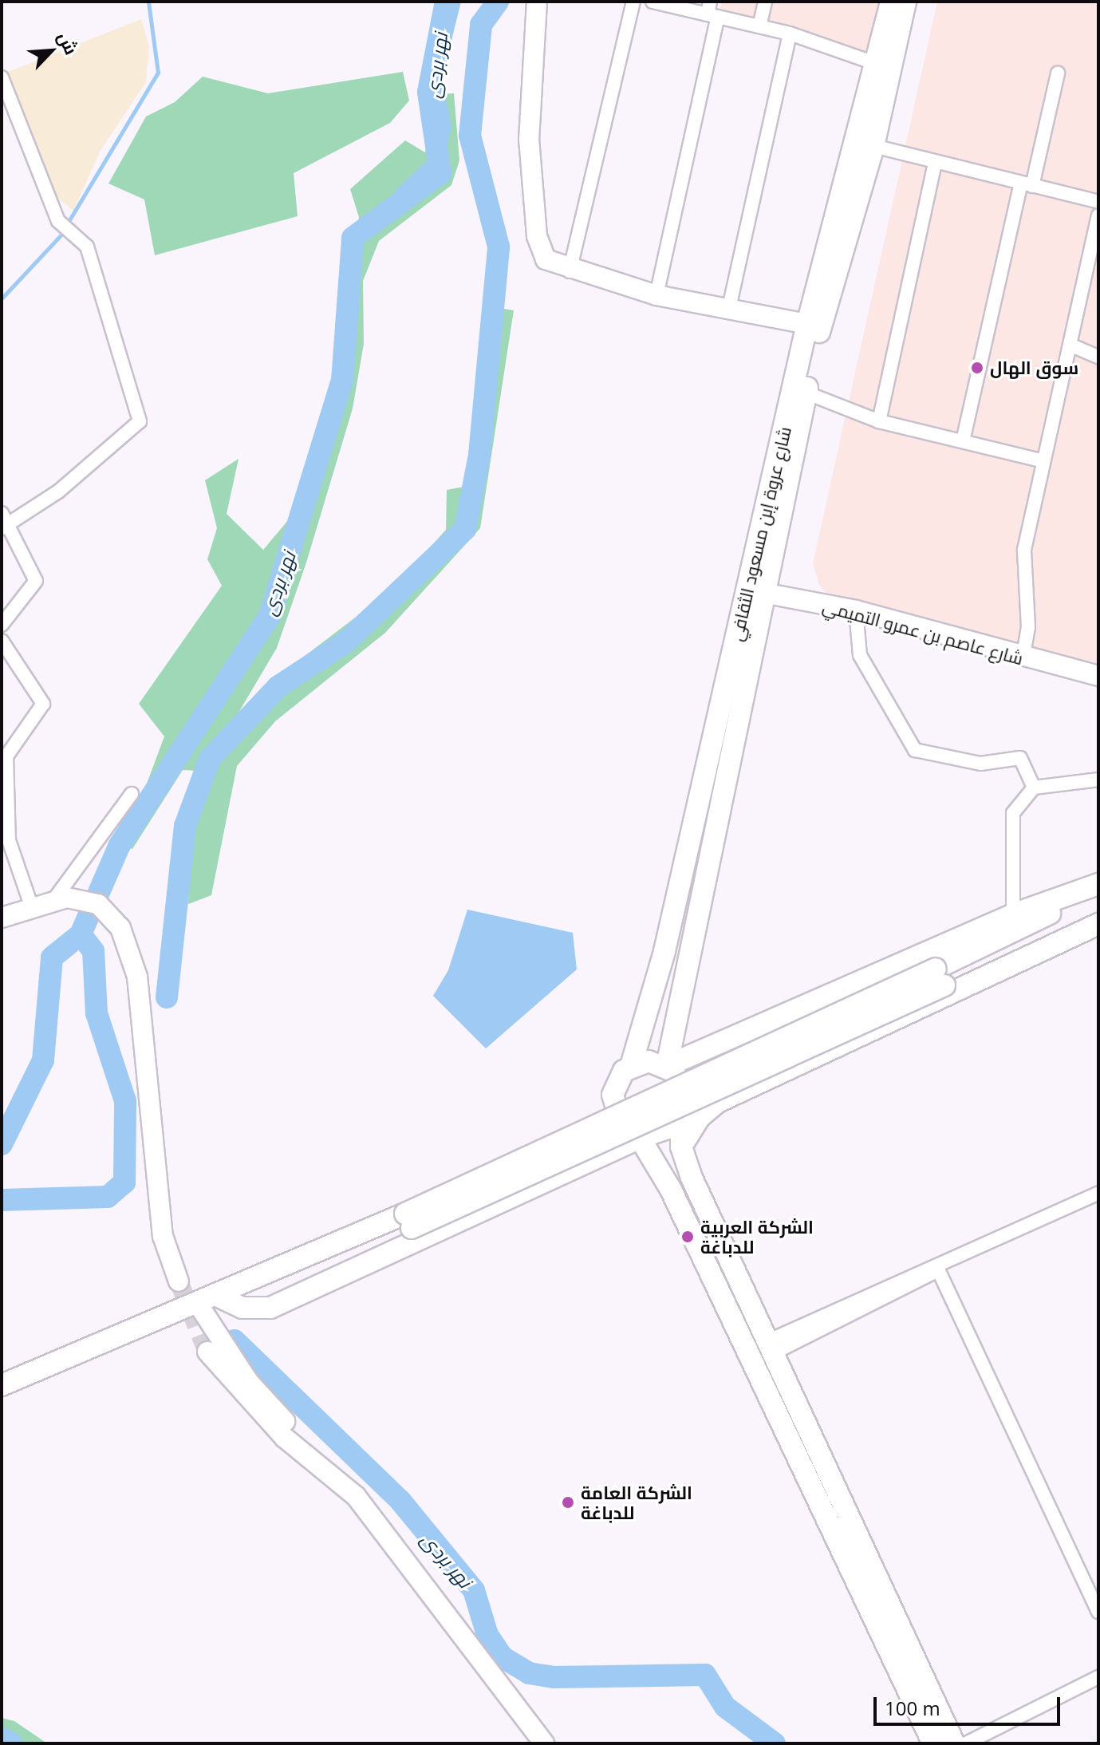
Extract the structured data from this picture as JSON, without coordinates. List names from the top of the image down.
{
  "streets": {
    "main road": ["شارع عروة إبن مسعود الثقافي"],
    "street": ["شارع عاصم بن عمرو التميمي"]
  },
  "crossings": [
    ["شارع عروة إبن مسعود الثقافي", "شارع عاصم بن عمرو التميمي"]
  ],
  "water": ["نهر بردى"],
  "places": ["سوق الهال", "الشركة العربية للدباغة", "الشركة العامة للدباغة"],
  "scale_bar": "100 m",
  "north": "top right"
}
